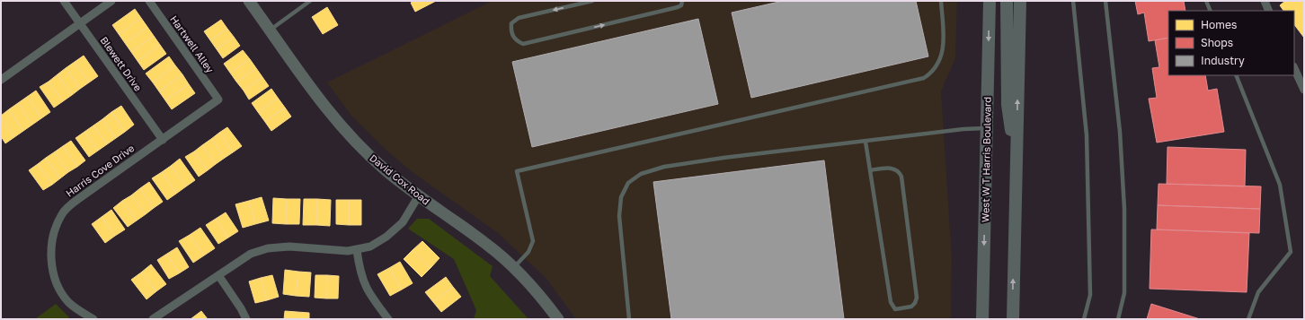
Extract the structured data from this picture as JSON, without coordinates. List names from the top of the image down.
{
  "streets": {
    "main road": ["West W T Harris Boulevard", "David Cox Road"],
    "street": ["Hartwell Alley", "Blewett Drive", "Harris Cove Drive"]
  },
  "crossings": [
    ["Hartwell Alley", "Harris Cove Drive"],
    ["Blewett Drive", "Harris Cove Drive"]
  ],
  "legend": ["Homes", "Shops", "Industry"]
}
